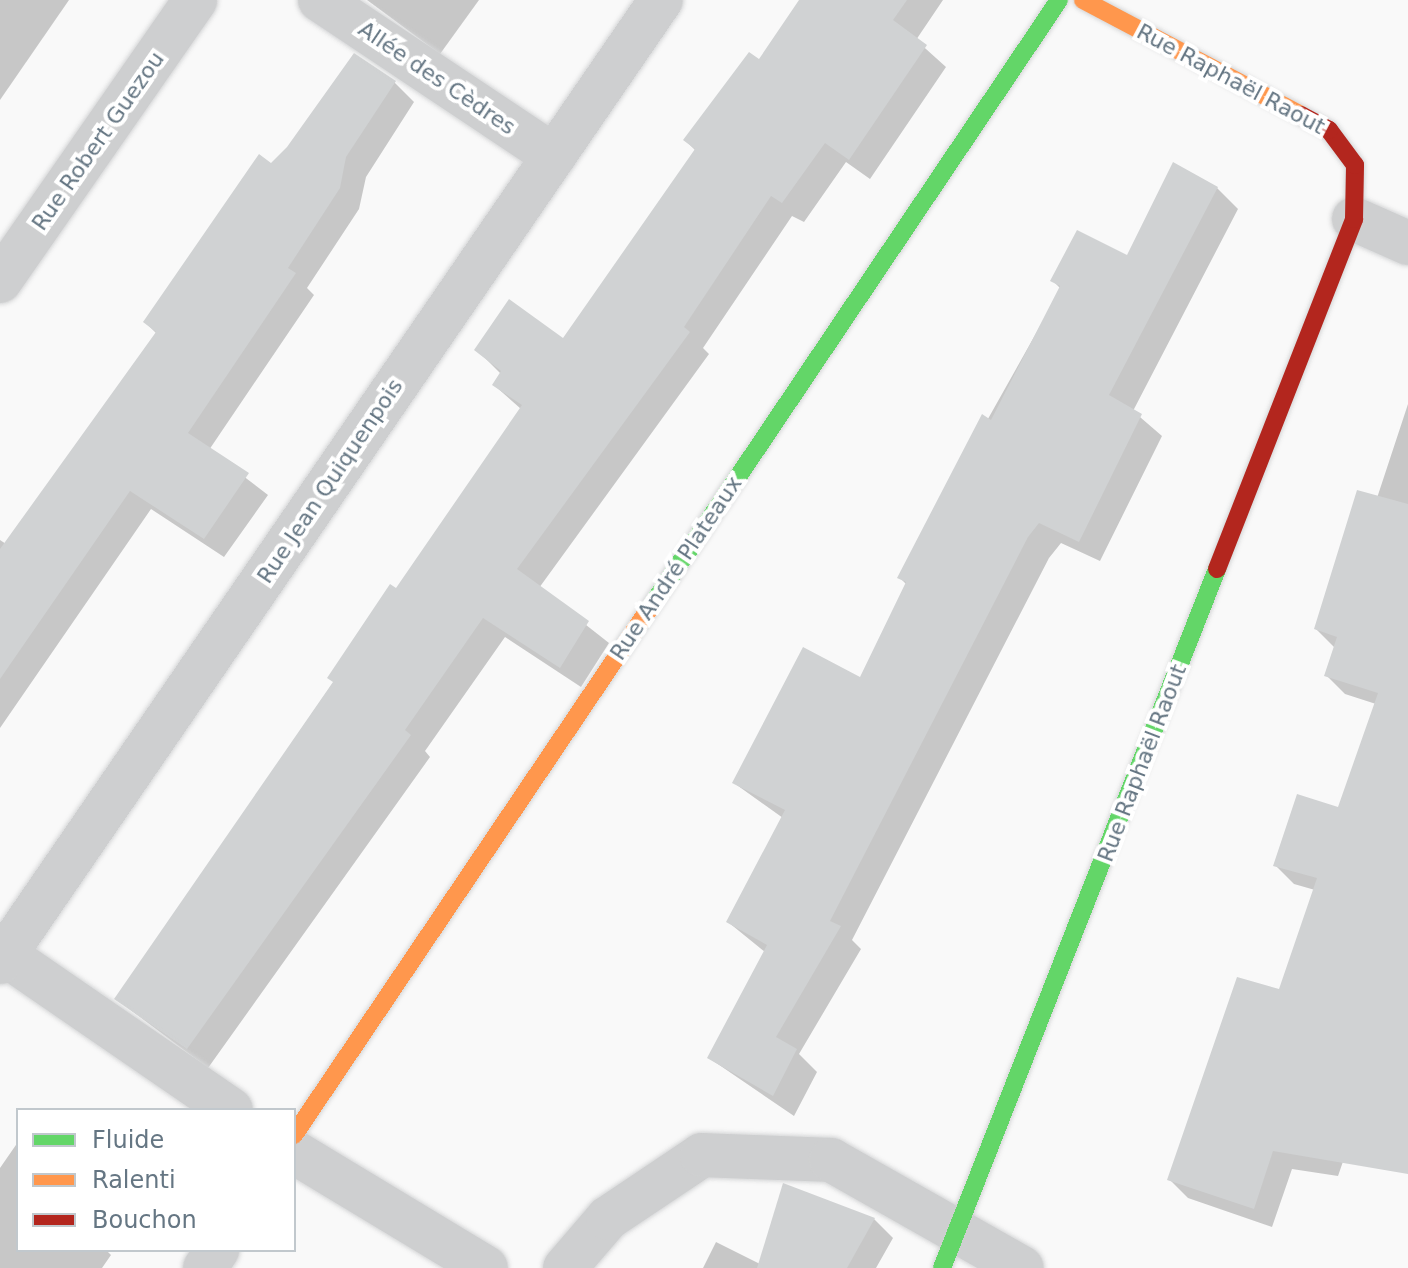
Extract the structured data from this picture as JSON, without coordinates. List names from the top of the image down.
{
  "streets": {
    "street": [
      "Allée des Cèdres",
      "Rue Raphaël Raout",
      "Rue Robert Guezou",
      "Rue Jean Quiquenpois",
      "Rue André Plateaux"
    ]
  },
  "crossings": [
    ["Allée des Cèdres", "Rue Jean Quiquenpois"]
  ],
  "legend": ["Fluide", "Ralenti", "Bouchon"]
}
